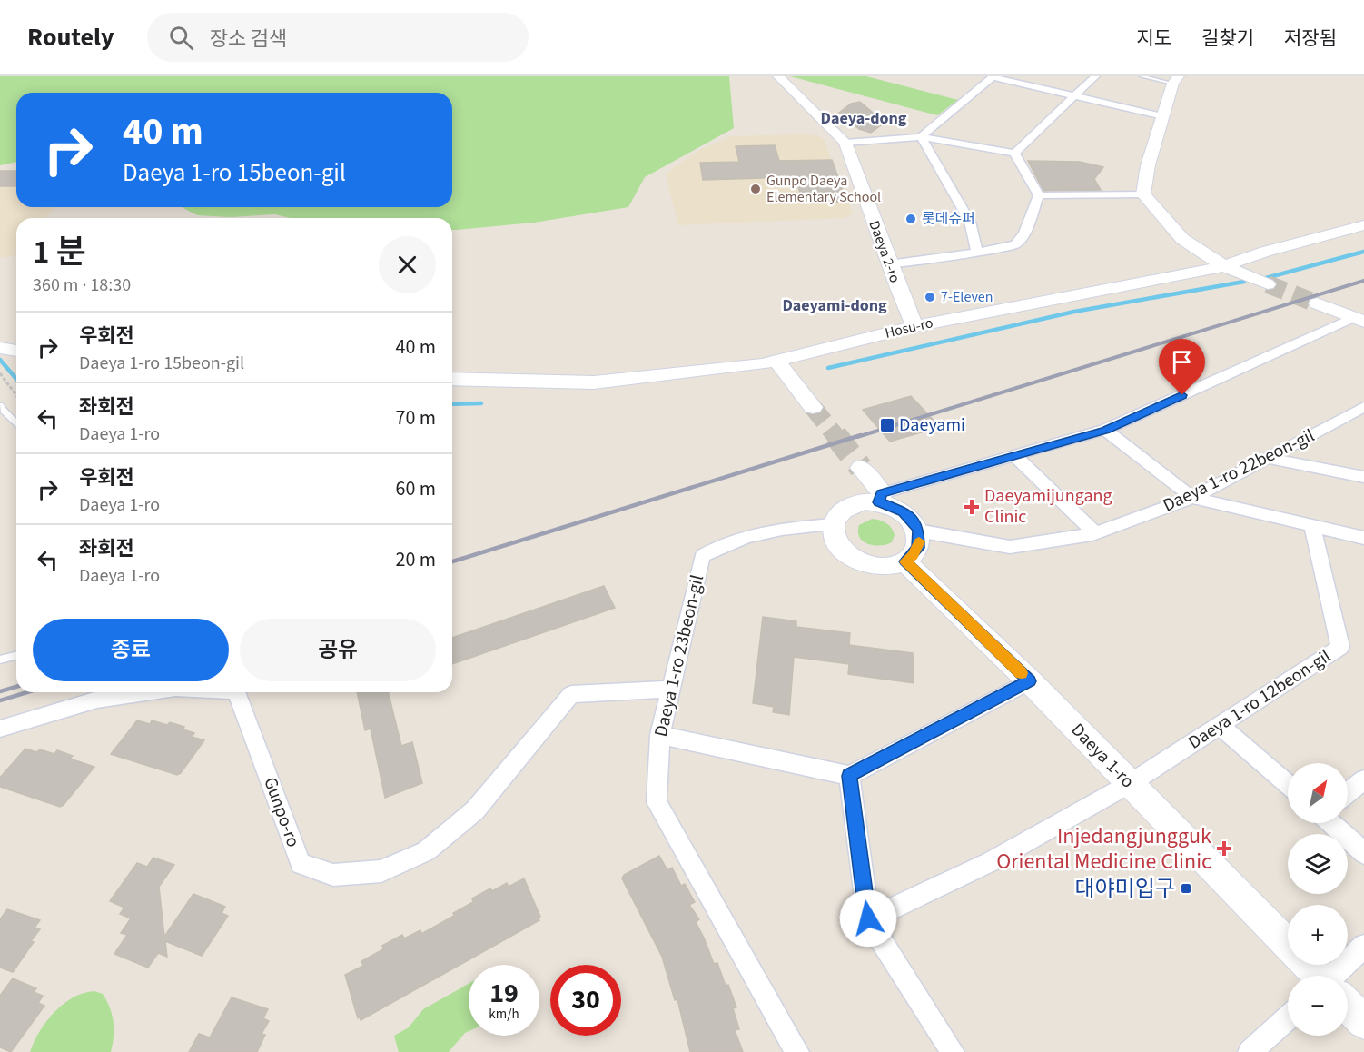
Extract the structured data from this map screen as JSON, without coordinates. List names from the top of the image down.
{
  "streets": {
    "street": [
      "Daeya 2-ro",
      "Hosu-ro",
      "Daeya 1-ro 22beon-gil",
      "Daeya 1-ro 23beon-gil",
      "Daeya 1-ro 12beon-gil",
      "Daeya 1-ro",
      "Gunpo-ro"
    ]
  },
  "crossings": [
    ["Daeya 2-ro", "Hosu-ro"],
    ["Daeya 1-ro 22beon-gil", "Daeya 1-ro 23beon-gil"],
    ["Daeya 1-ro 22beon-gil", "Daeya 1-ro"],
    ["Daeya 1-ro 23beon-gil", "Daeya 1-ro"],
    ["Daeya 1-ro 23beon-gil", "Gunpo-ro"],
    ["Daeya 1-ro 12beon-gil", "Daeya 1-ro"]
  ],
  "districts": ["Daeya-dong", "Daeyami-dong"],
  "places": {
    "other": ["Gunpo Daeya Elementary School", "롯데슈퍼", "7-Eleven"],
    "transit": ["Daeyami", "대야미입구"],
    "health": ["Daeyamijungang Clinic", "Injedangjungguk Oriental Medicine Clinic"]
  },
  "north": "top right",
  "page": {
    "header": "Routely",
    "search": "장소 검색",
    "nav": ["지도", "길찾기", "저장됨"],
    "turn": ["40 m", "Daeya 1-ro 15beon-gil"],
    "heading": ["1 분", "360 m · 18:30"],
    "list": [
      {
        "name": "우회전",
        "note": "Daeya 1-ro 15beon-gil",
        "value": "40 m"
      },
      {
        "name": "좌회전",
        "note": "Daeya 1-ro",
        "value": "70 m"
      },
      {
        "name": "우회전",
        "note": "Daeya 1-ro",
        "value": "60 m"
      },
      {
        "name": "좌회전",
        "note": "Daeya 1-ro",
        "value": "20 m"
      }
    ],
    "buttons": ["종료", "공유"],
    "map_buttons": ["+", "−"],
    "speed": "19 km/h",
    "limit": "30"
  }
}
